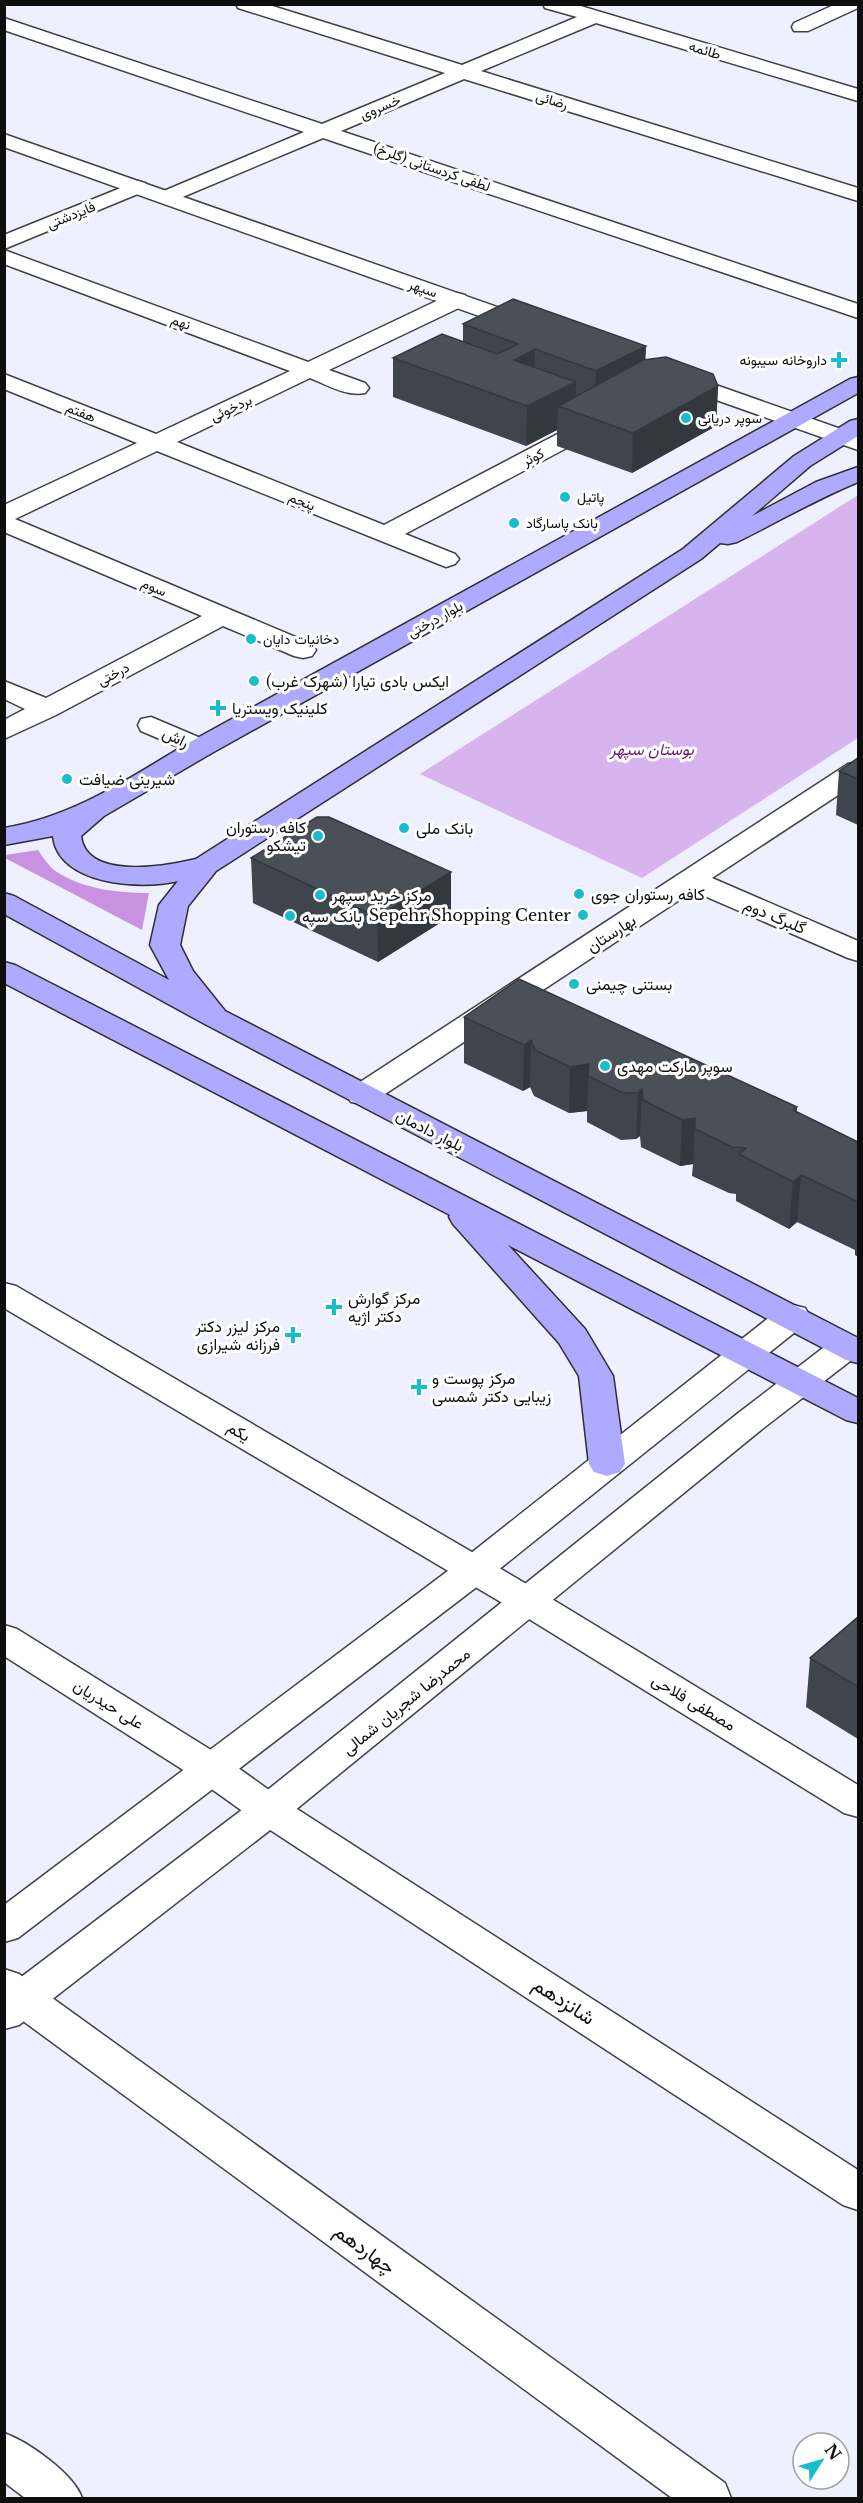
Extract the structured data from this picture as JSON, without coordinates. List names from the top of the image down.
{
  "streets": {
    "main road": ["بلوار درختی", "بلوار دادمان"],
    "street": [
      "طائمه",
      "رضائی",
      "خسروی",
      "لطفی کردستانی (گلرخ)",
      "فایزدشتی",
      "سپهر",
      "نهم",
      "بردخوئی",
      "هفتم",
      "کوثر",
      "پنجم",
      "سوم",
      "درختی",
      "راش",
      "گلبرگ دوم",
      "بهارستان",
      "یکم",
      "محمدرضا شجریان شمالی",
      "مصطفی فلاحی",
      "علی حیدریان",
      "شانزدهم",
      "چهاردهم"
    ]
  },
  "crossings": [
    ["طائمه", "خسروی"],
    ["رضائی", "خسروی"],
    ["خسروی", "لطفی کردستانی (گلرخ)"],
    ["خسروی", "سپهر"],
    ["فایزدشتی", "سپهر"],
    ["سپهر", "بردخوئی"],
    ["نهم", "بردخوئی"],
    ["بردخوئی", "هفتم"],
    ["بردخوئی", "پنجم"],
    ["هفتم", "پنجم"],
    ["کوثر", "پنجم"],
    ["سوم", "درختی"],
    ["بلوار درختی", "راش"],
    ["گلبرگ دوم", "بهارستان"],
    ["بهارستان", "بلوار دادمان"],
    ["بلوار دادمان", "محمدرضا شجریان شمالی"],
    ["یکم", "محمدرضا شجریان شمالی"],
    ["یکم", "مصطفی فلاحی"],
    ["محمدرضا شجریان شمالی", "مصطفی فلاحی"],
    ["محمدرضا شجریان شمالی", "علی حیدریان"],
    ["محمدرضا شجریان شمالی", "شانزدهم"],
    ["محمدرضا شجریان شمالی", "چهاردهم"],
    ["علی حیدریان", "شانزدهم"]
  ],
  "parks": ["بوستان سپهر"],
  "places": {
    "health": [
      "داروخانه سیبونه",
      "کلینیک ویستریا",
      "مرکز گوارش دکتر اژیه",
      "مرکز لیزر دکتر فرزانه شیرازی",
      "مرکز پوست و زیبایی دکتر شمسی"
    ],
    "other": [
      "سوپر دریانی",
      "پاتیل",
      "بانک پاسارگاد",
      "دخانیات دایان",
      "ایکس بادی تیارا (شهرک غرب)",
      "شیرینی ضیافت",
      "بانک ملی",
      "کافه رستوران تیشکو",
      "کافه رستوران جوی",
      "مرکز خرید سپهر",
      "Sepehr Shopping Center",
      "بانک سپه",
      "بستنی چیمنی",
      "سوپر مارکت مهدی"
    ]
  },
  "north": "top right"
}
